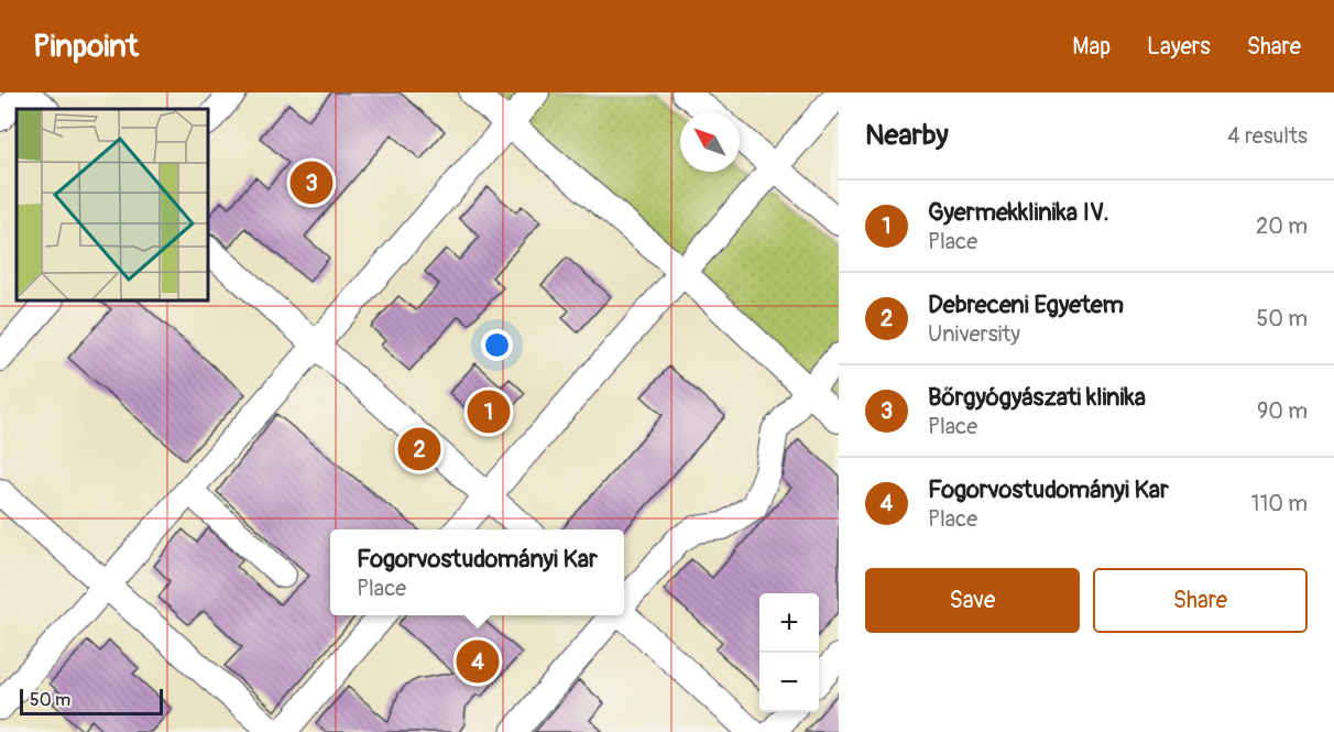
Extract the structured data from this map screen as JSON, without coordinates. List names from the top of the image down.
{
  "scale_bar": "50 m",
  "north": "top left",
  "page": {
    "header": "Pinpoint",
    "nav": ["Map", "Layers", "Share"],
    "heading": ["Nearby", "4 results"],
    "pins": [
      "3",
      "1",
      "2",
      "4"
    ],
    "list": [
      {
        "mark": "1",
        "name": "Gyermekklinika IV.",
        "note": "Place",
        "value": "20 m"
      },
      {
        "mark": "2",
        "name": "Debreceni Egyetem",
        "note": "University",
        "value": "50 m"
      },
      {
        "mark": "3",
        "name": "Bőrgyógyászati klinika",
        "note": "Place",
        "value": "90 m"
      },
      {
        "mark": "4",
        "name": "Fogorvostudományi Kar",
        "note": "Place",
        "value": "110 m"
      }
    ],
    "popup": ["Fogorvostudományi Kar", "Place"],
    "buttons": ["Save", "Share"],
    "map_buttons": ["+", "−"],
    "scale": "50 m"
  }
}
